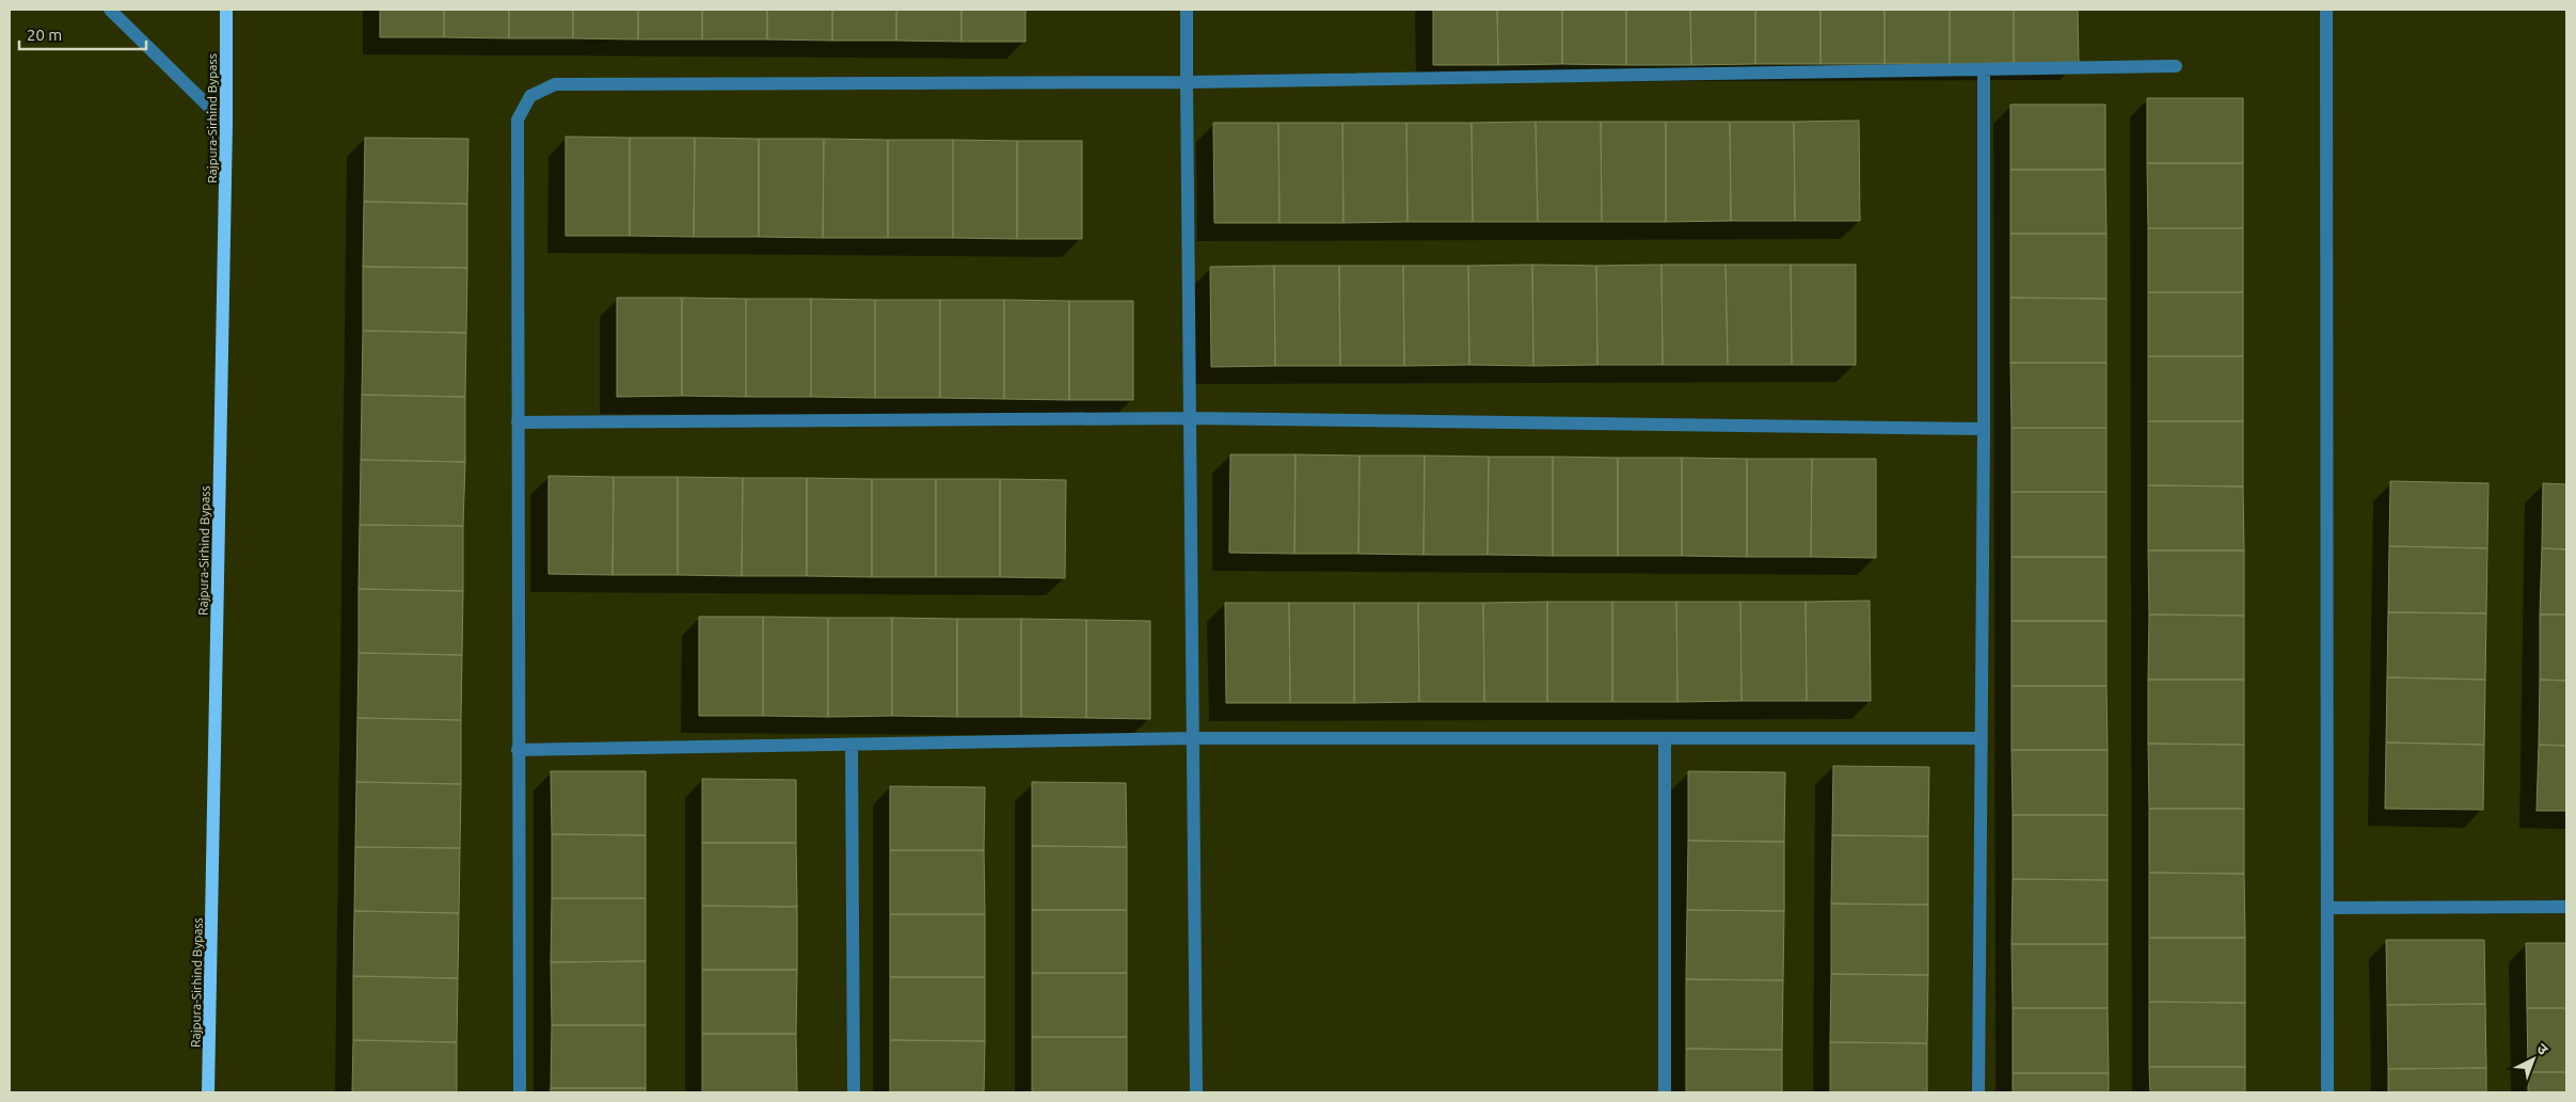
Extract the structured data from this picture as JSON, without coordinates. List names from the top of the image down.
{
  "streets": {
    "main road": ["Rajpura-Sirhind Bypass"]
  },
  "scale_bar": "20 m",
  "north": "top right"
}
